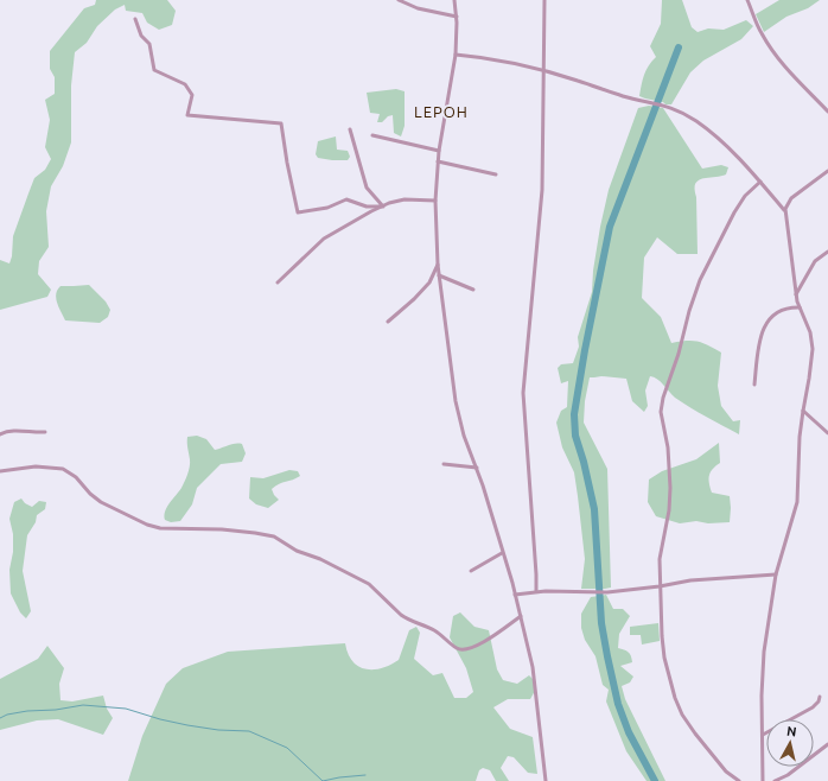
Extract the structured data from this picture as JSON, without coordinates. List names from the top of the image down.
{
  "districts": ["LEPOH"],
  "north": "top"
}
